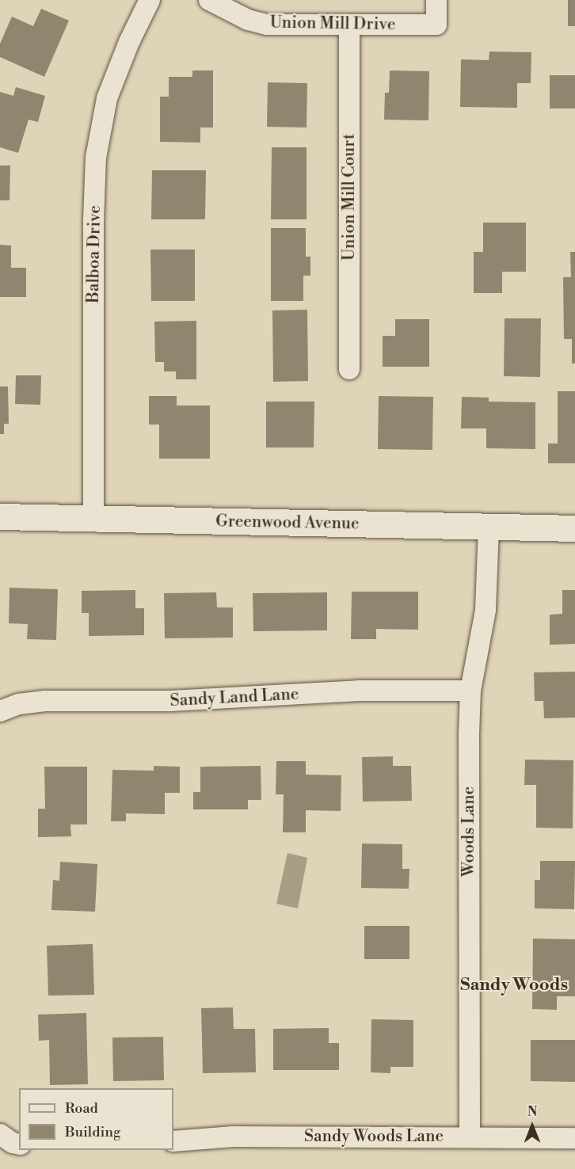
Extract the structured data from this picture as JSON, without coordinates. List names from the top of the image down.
{
  "streets": {
    "street": [
      "Union Mill Drive",
      "Union Mill Court",
      "Balboa Drive",
      "Greenwood Avenue",
      "Sandy Land Lane",
      "Woods Lane",
      "Sandy Woods Lane"
    ]
  },
  "crossings": [
    ["Union Mill Drive", "Union Mill Court"],
    ["Balboa Drive", "Greenwood Avenue"],
    ["Greenwood Avenue", "Woods Lane"],
    ["Sandy Land Lane", "Woods Lane"],
    ["Woods Lane", "Sandy Woods Lane"]
  ],
  "districts": ["Sandy Woods"],
  "legend": ["Road", "Building"],
  "north": "top"
}
